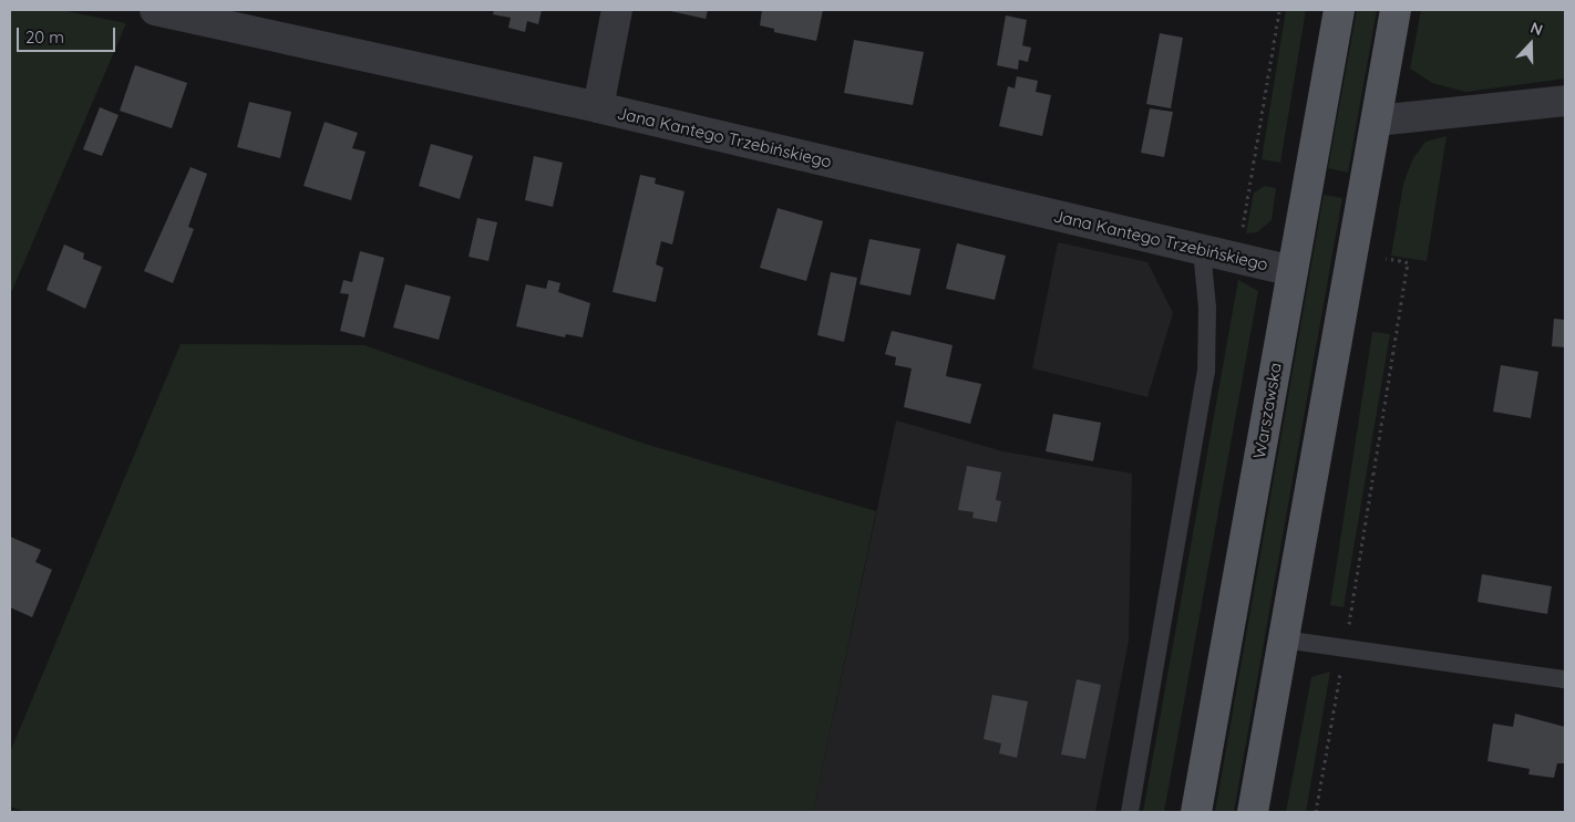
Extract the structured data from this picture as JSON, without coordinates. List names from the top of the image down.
{
  "streets": {
    "main road": ["Warszawska"],
    "street": ["Jana Kantego Trzebińskiego"]
  },
  "crossings": [
    ["Jana Kantego Trzebińskiego", "Warszawska"]
  ],
  "scale_bar": "20 m",
  "north": "top"
}
